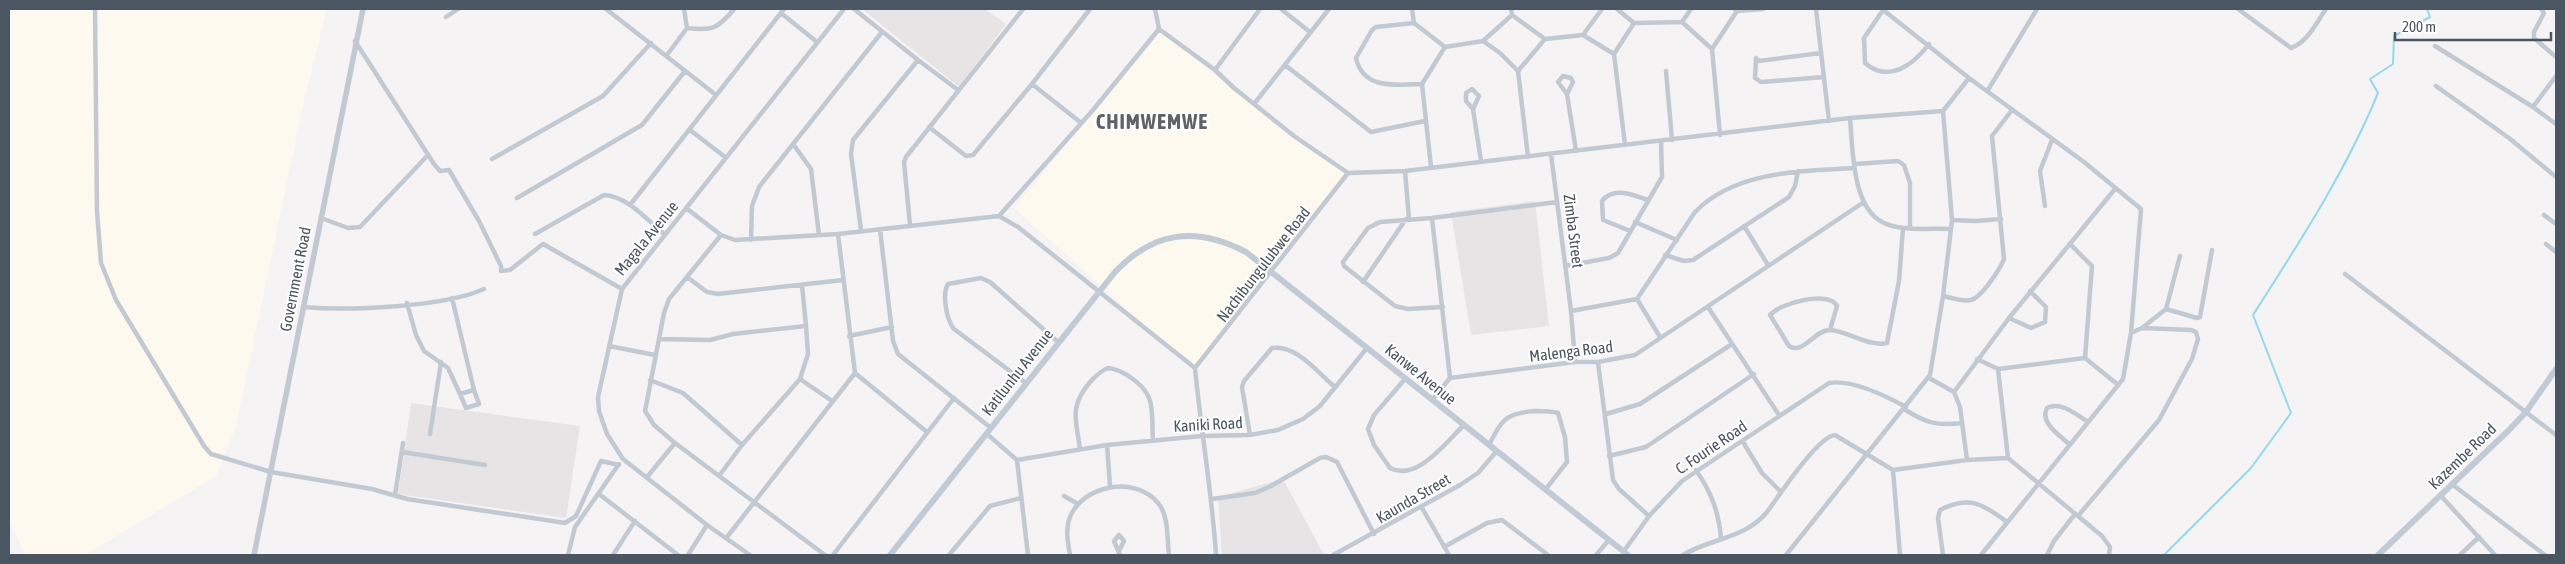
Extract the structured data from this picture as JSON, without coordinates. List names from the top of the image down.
{
  "streets": {
    "main road": ["Katilunhu Avenue", "Kanwe Avenue", "Kazembe Road"],
    "street": [
      "Zimba Street",
      "Magala Avenue",
      "Nachibungulubwe Road",
      "Government Road",
      "Malenga Road",
      "Kaniki Road",
      "C. Fourie Road",
      "Kaunda Street"
    ]
  },
  "crossings": [
    ["Zimba Street", "Malenga Road"],
    ["Nachibungulubwe Road", "Kanwe Avenue"],
    ["Katilunhu Avenue", "Kanwe Avenue"],
    ["Kanwe Avenue", "Kaniki Road"],
    ["Kanwe Avenue", "C. Fourie Road"],
    ["Kanwe Avenue", "Kaunda Street"]
  ],
  "districts": ["CHIMWEMWE"],
  "scale_bar": "200 m"
}
